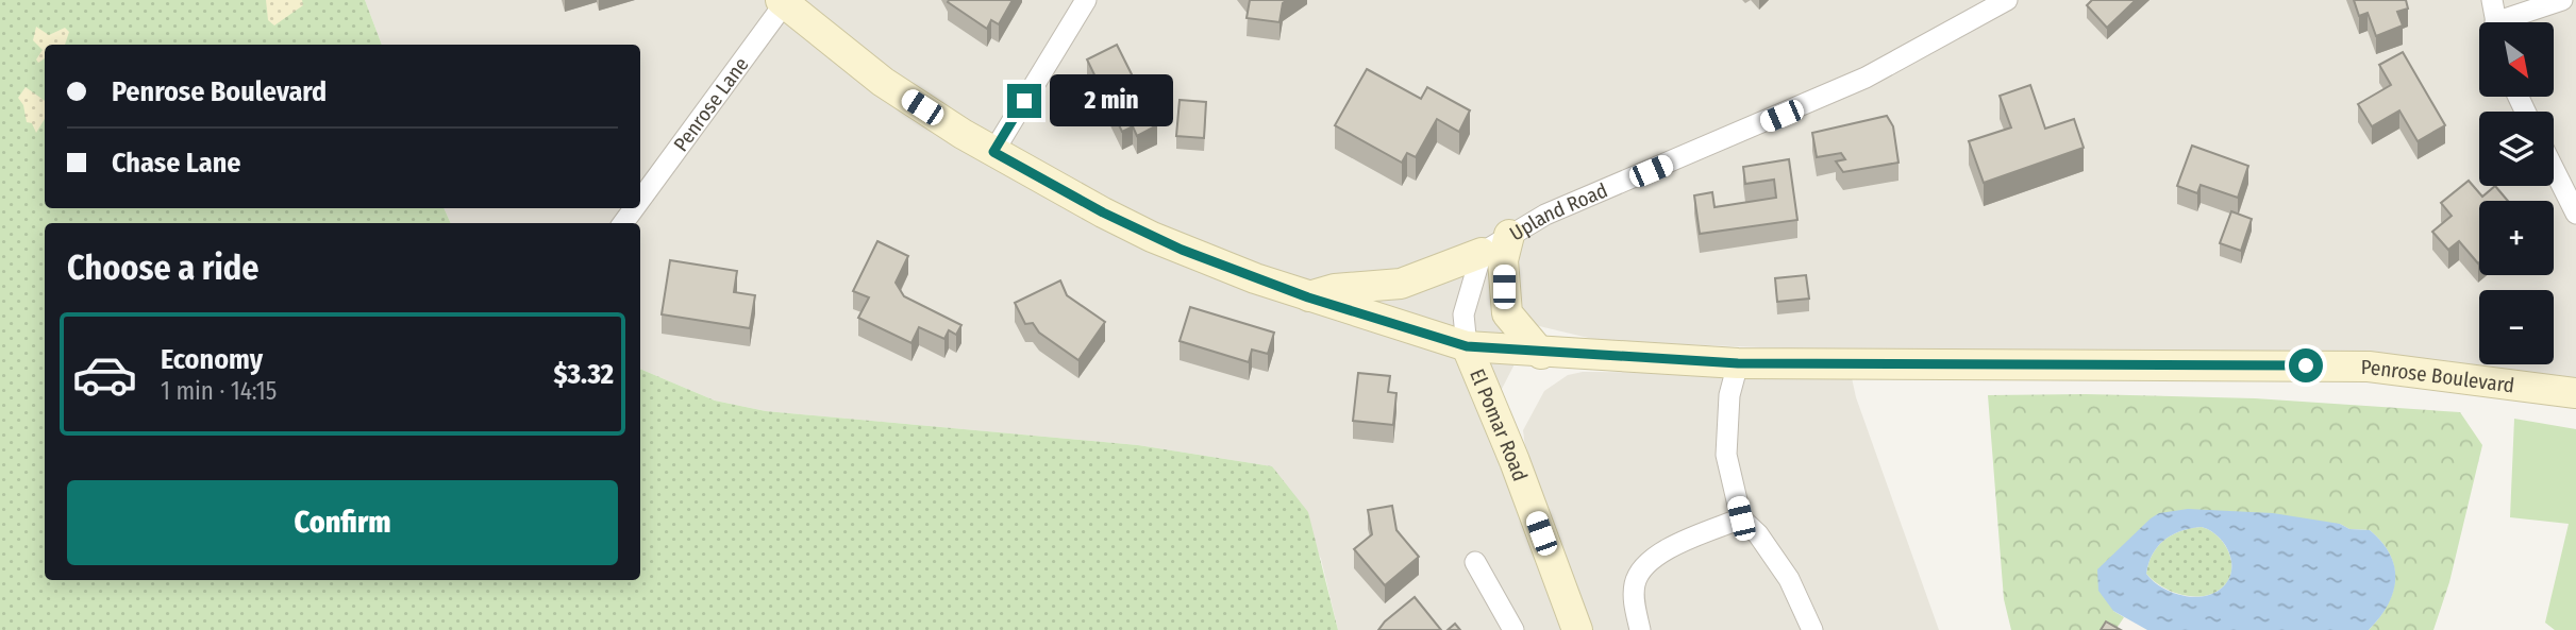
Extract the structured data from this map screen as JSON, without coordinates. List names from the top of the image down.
{
  "streets": {
    "street": [
      "Penrose Lane",
      "Upland Road",
      "Penrose Boulevard",
      "El Pomar Road"
    ]
  },
  "crossings": [
    ["Penrose Lane", "Penrose Boulevard"],
    ["Penrose Boulevard", "El Pomar Road"]
  ],
  "north": "bottom right",
  "page": {
    "map_buttons": ["+", "−"],
    "banner": ["Penrose Boulevard", "Chase Lane"],
    "bubble": "2 min",
    "heading": "Choose a ride",
    "list": [
      {
        "name": "Economy",
        "note": "1 min · 14:15",
        "value": "$3.32"
      }
    ],
    "buttons": "Confirm"
  }
}
